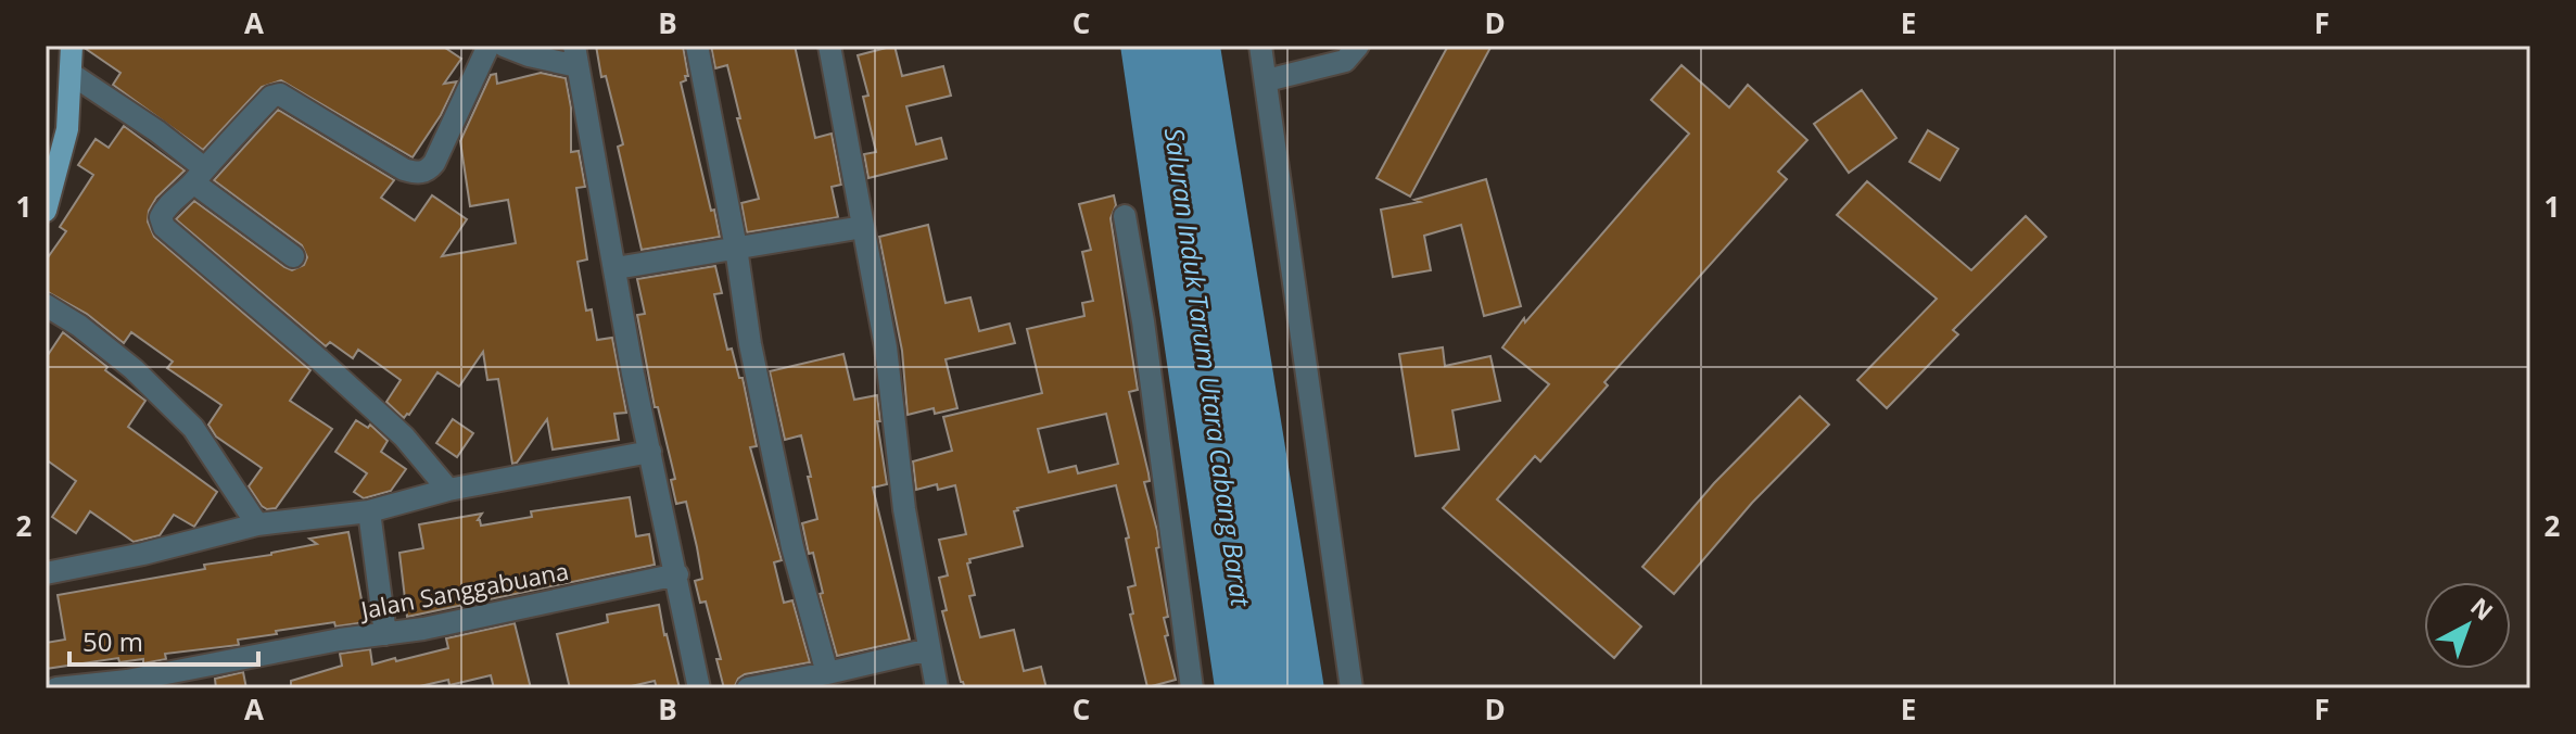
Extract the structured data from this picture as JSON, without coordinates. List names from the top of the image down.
{
  "streets": {
    "street": ["Jalan Sanggabuana"]
  },
  "water": ["Saluran Induk Tarum Utara Cabang Barat"],
  "scale_bar": "50 m",
  "north": "top right",
  "grid": {
    "columns": [
      "A",
      "B",
      "C",
      "D",
      "E",
      "F"
    ],
    "rows": ["1", "2"]
  }
}
